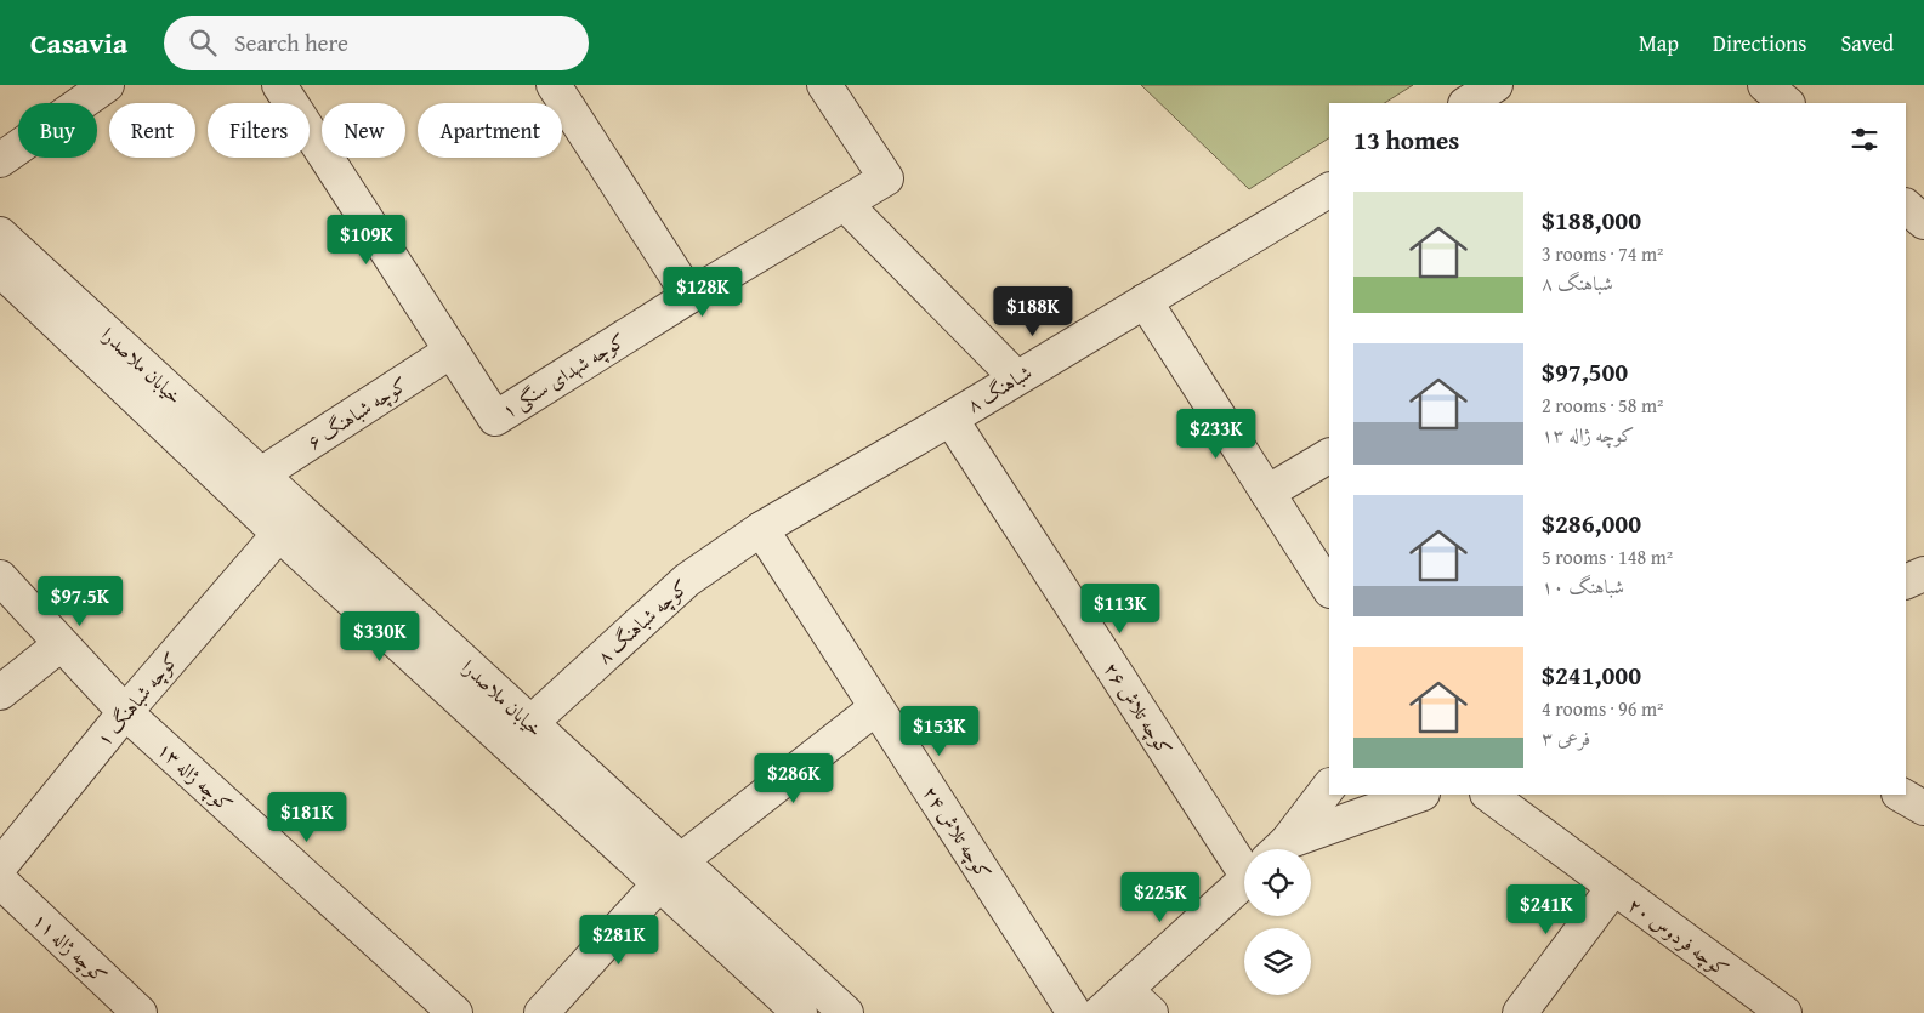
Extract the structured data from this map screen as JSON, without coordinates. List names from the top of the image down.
{
  "streets": {
    "street": [
      "خیابان ملاصدرا",
      "کوچه شهدای سنگی ۱",
      "شباهنگ ۸",
      "کوچه شباهنگ ۶",
      "کوچه شباهنگ ۸",
      "کوچه شباهنگ ۱",
      "کوچه تلاش ۲۶",
      "کوچه ژاله ۱۳",
      "کوچه تلاش ۲۴",
      "کوچه فردوس ۲۰",
      "کوچه ژاله ۱۱"
    ]
  },
  "crossings": [
    ["خیابان ملاصدرا", "کوچه شباهنگ ۶"],
    ["خیابان ملاصدرا", "کوچه شباهنگ ۸"],
    ["خیابان ملاصدرا", "کوچه شباهنگ ۱"],
    ["کوچه شهدای سنگی ۱", "کوچه شباهنگ ۶"],
    ["شباهنگ ۸", "کوچه شباهنگ ۸"],
    ["شباهنگ ۸", "کوچه تلاش ۲۶"],
    ["شباهنگ ۸", "کوچه تلاش ۲۴"],
    ["کوچه شباهنگ ۸", "کوچه تلاش ۲۴"],
    ["کوچه شباهنگ ۱", "کوچه ژاله ۱۳"]
  ],
  "page": {
    "header": "Casavia",
    "search": "Search here",
    "nav": ["Map", "Directions", "Saved"],
    "chip": [
      "Buy",
      "Rent",
      "Filters",
      "New",
      "Apartment"
    ],
    "heading": "13 homes",
    "list": [
      {
        "name": "$188,000",
        "note": "3 rooms · 74 m² · شباهنگ ۸"
      },
      {
        "name": "$97,500",
        "note": "2 rooms · 58 m² · کوچه ژاله ۱۳"
      },
      {
        "name": "$286,000",
        "note": "5 rooms · 148 m² · شباهنگ ۱۰"
      },
      {
        "name": "$241,000",
        "note": "4 rooms · 96 m² · فرعی ۳"
      }
    ],
    "price": [
      "$109K",
      "$128K",
      "$188K",
      "$233K",
      "$97.5K",
      "$113K",
      "$330K",
      "$153K",
      "$286K",
      "$181K",
      "$225K",
      "$241K",
      "$281K"
    ]
  }
}
